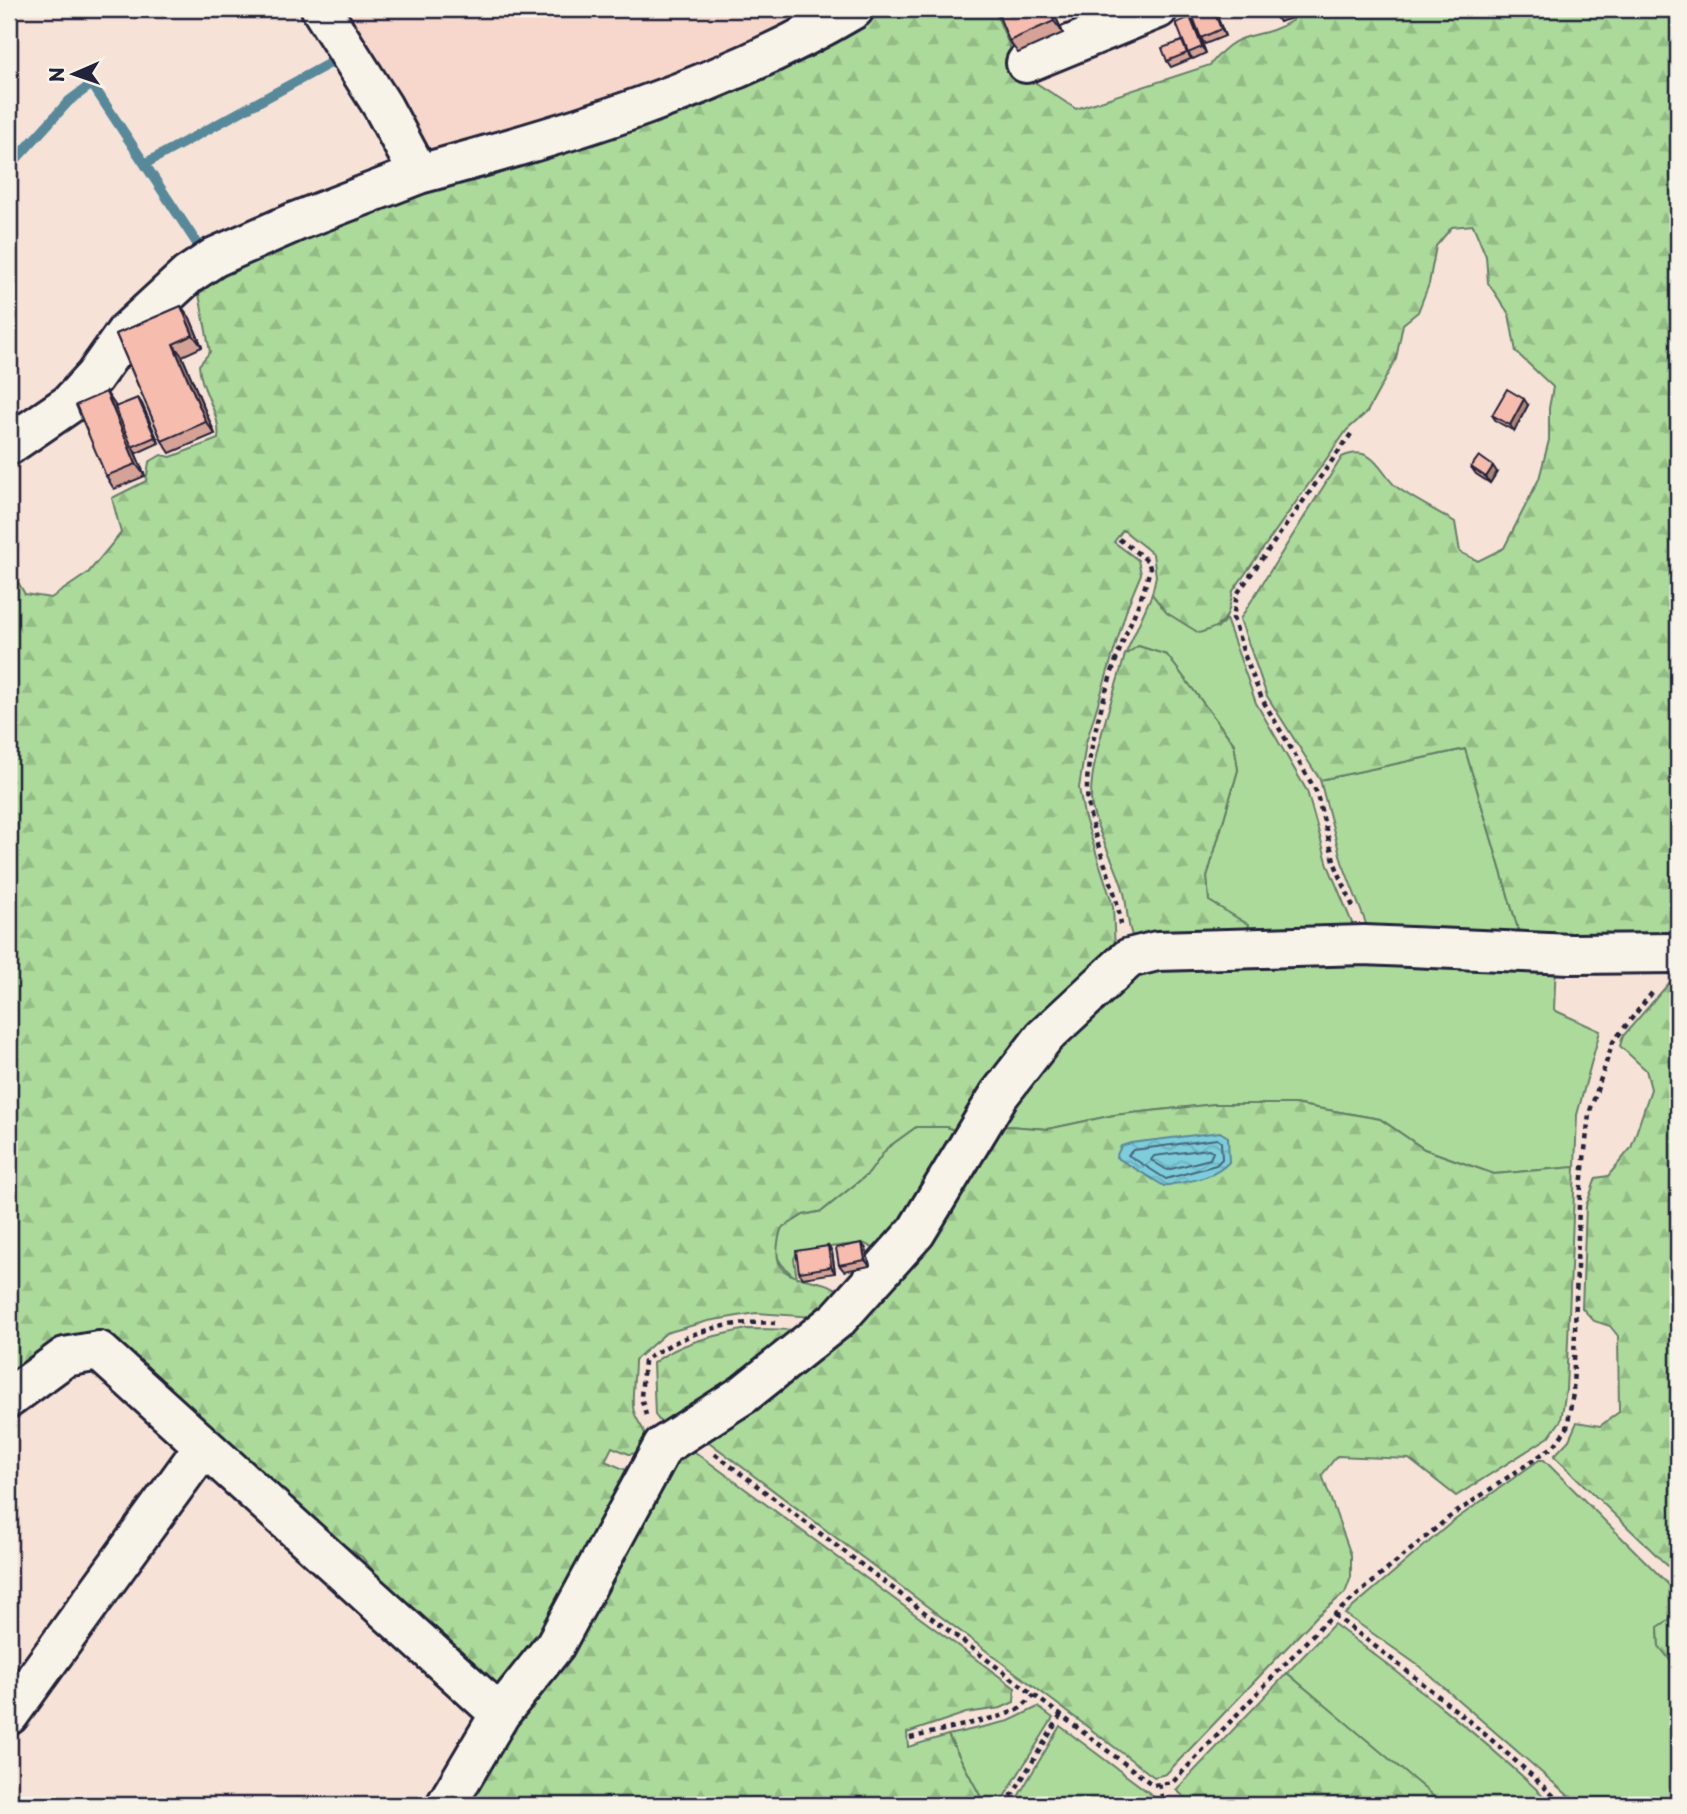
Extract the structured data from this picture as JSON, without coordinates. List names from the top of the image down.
{
  "north": "left"
}
